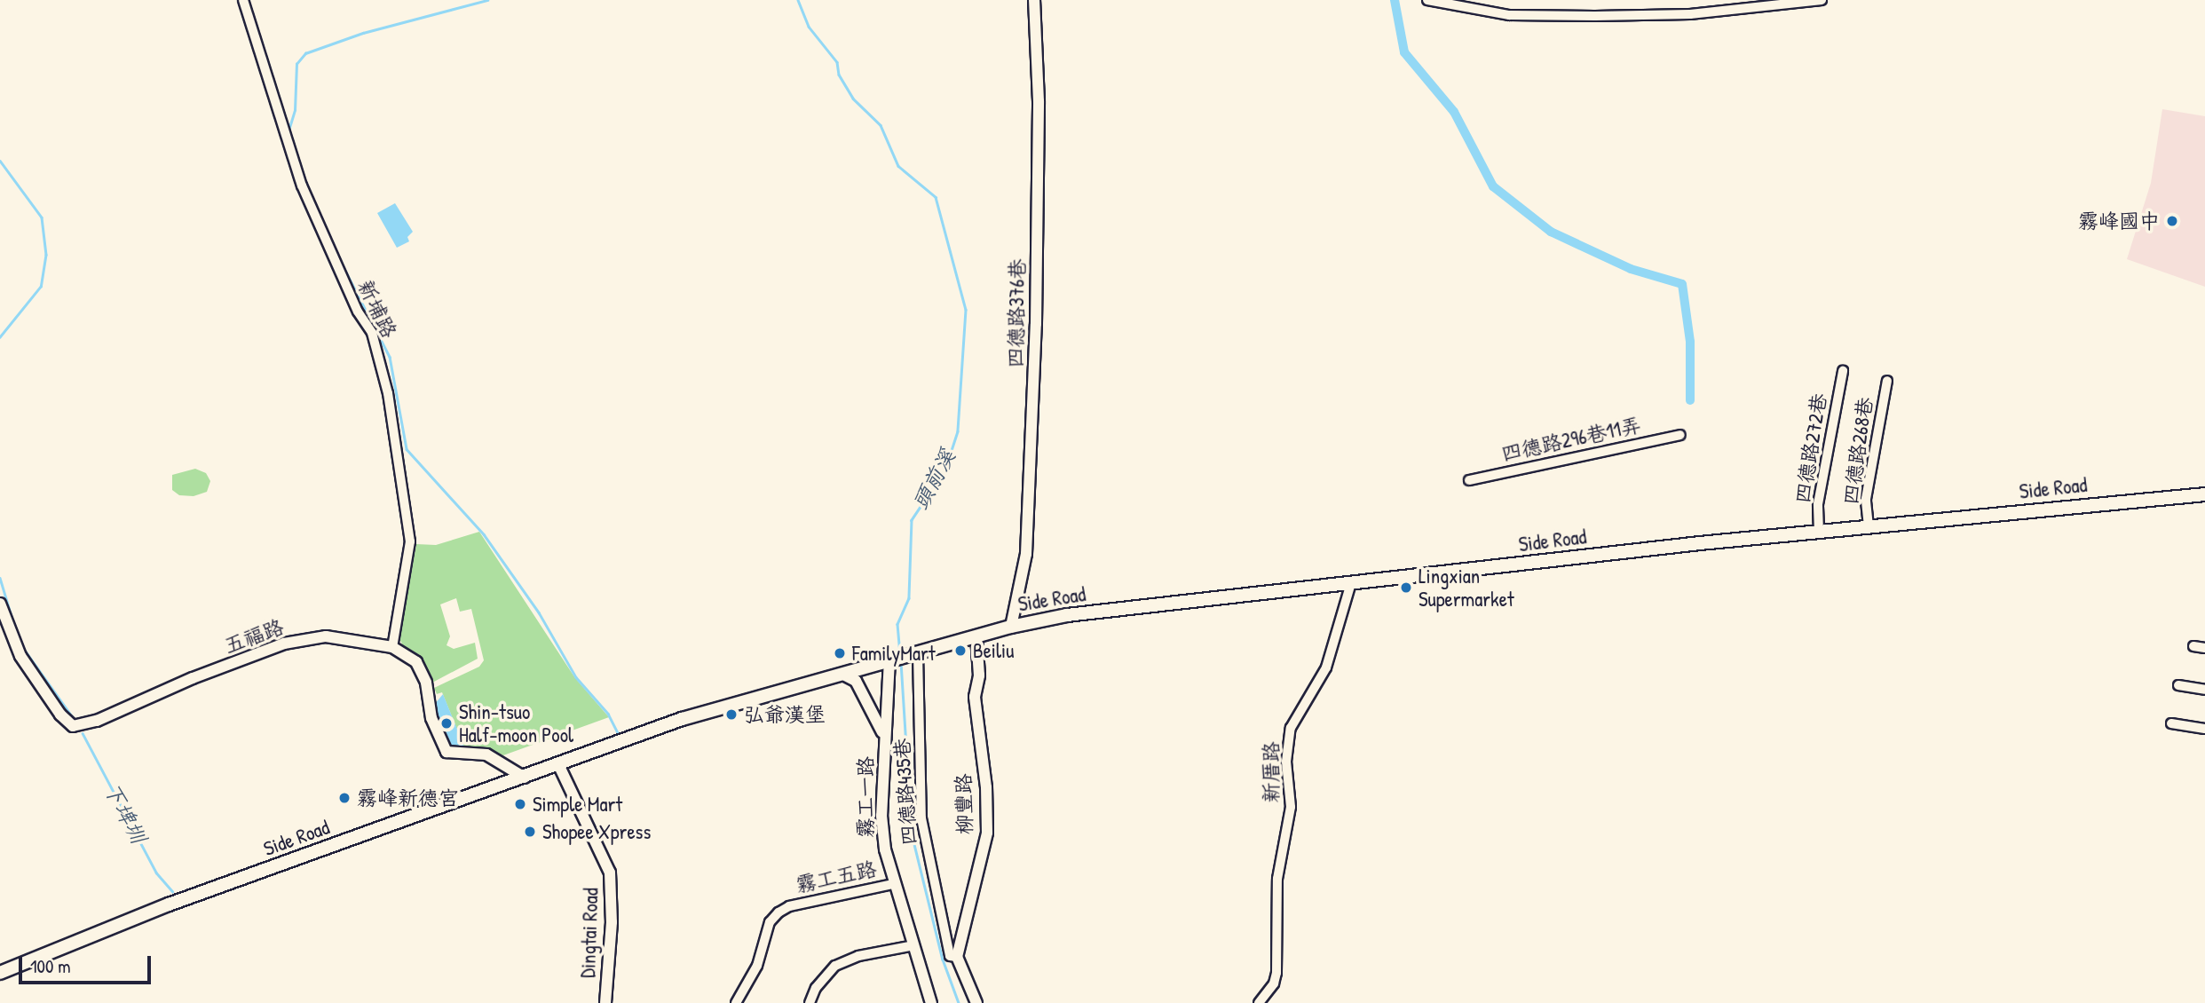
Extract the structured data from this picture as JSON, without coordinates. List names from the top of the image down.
{
  "streets": {
    "main road": ["Side Road"],
    "street": [
      "新埔路",
      "四德路376巷",
      "四德路296巷11弄",
      "四德路272巷",
      "四德路268巷",
      "五福路",
      "新厝路",
      "四德路435巷",
      "霧工一路",
      "柳豐路",
      "霧工五路",
      "Dingtai Road"
    ]
  },
  "crossings": [
    ["新埔路", "五福路"],
    ["四德路376巷", "Side Road"],
    ["四德路272巷", "Side Road"],
    ["四德路268巷", "Side Road"],
    ["Side Road", "五福路"],
    ["Side Road", "新厝路"],
    ["Side Road", "四德路435巷"],
    ["Side Road", "霧工一路"],
    ["Side Road", "柳豐路"],
    ["Side Road", "Dingtai Road"],
    ["四德路435巷", "柳豐路"],
    ["霧工一路", "霧工五路"]
  ],
  "water": ["頭前溪", "下埤圳"],
  "places": [
    "霧峰國中",
    "Lingxian Supermarket",
    "Beiliu",
    "FamilyMart",
    "弘爺漢堡",
    "Shin-tsuo Half-moon Pool",
    "霧峰新德宮",
    "Simple Mart",
    "Shopee Xpress"
  ],
  "scale_bar": "100 m"
}
